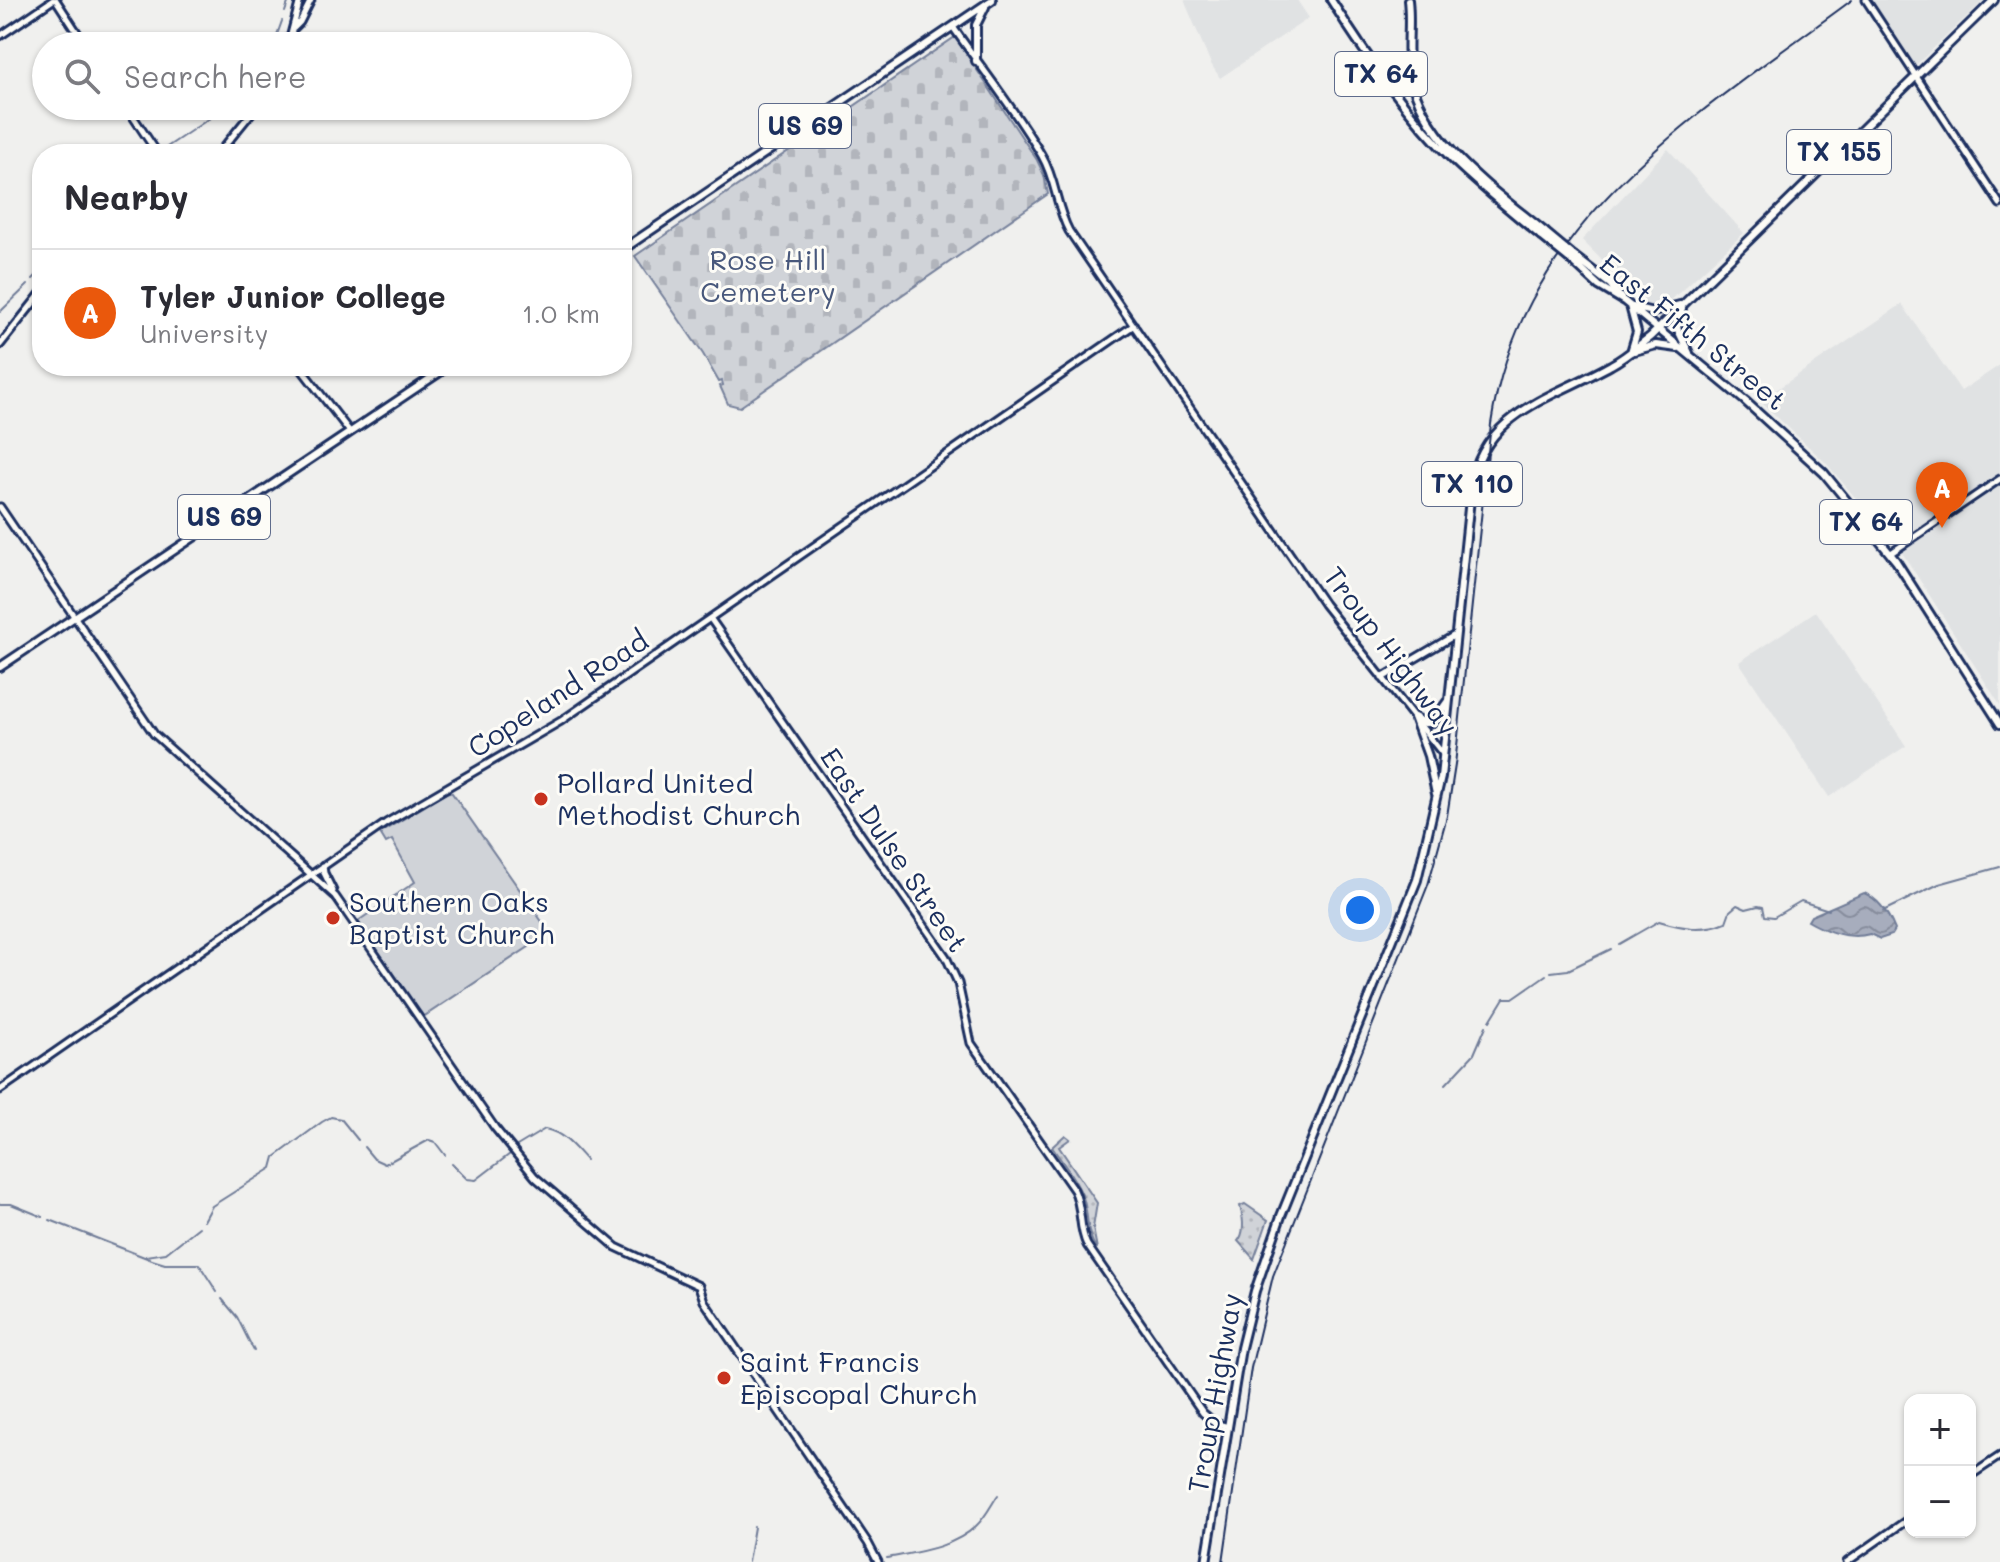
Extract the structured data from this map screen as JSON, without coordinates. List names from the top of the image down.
{
  "streets": {
    "main road": [
      "TX 64",
      "US 69",
      "TX 155",
      "East Fifth Street",
      "TX 110",
      "Troup Highway"
    ],
    "street": ["Copeland Road", "East Dulse Street"]
  },
  "crossings": [
    ["TX 64", "East Fifth Street"],
    ["US 69", "Troup Highway"],
    ["TX 155", "East Fifth Street"],
    ["TX 155", "TX 110"],
    ["East Fifth Street", "TX 110"],
    ["TX 110", "Troup Highway"],
    ["Troup Highway", "Copeland Road"],
    ["Troup Highway", "East Dulse Street"],
    ["Copeland Road", "East Dulse Street"]
  ],
  "parks": ["Rose Hill Cemetery"],
  "places": ["Pollard United Methodist Church", "Southern Oaks Baptist Church", "Saint Francis Episcopal Church"],
  "page": {
    "search": "Search here",
    "heading": "Nearby",
    "list": [
      {
        "mark": "A",
        "name": "Tyler Junior College",
        "note": "University",
        "value": "1.0 km"
      }
    ],
    "pins": "A",
    "map_buttons": ["+", "−"]
  }
}
